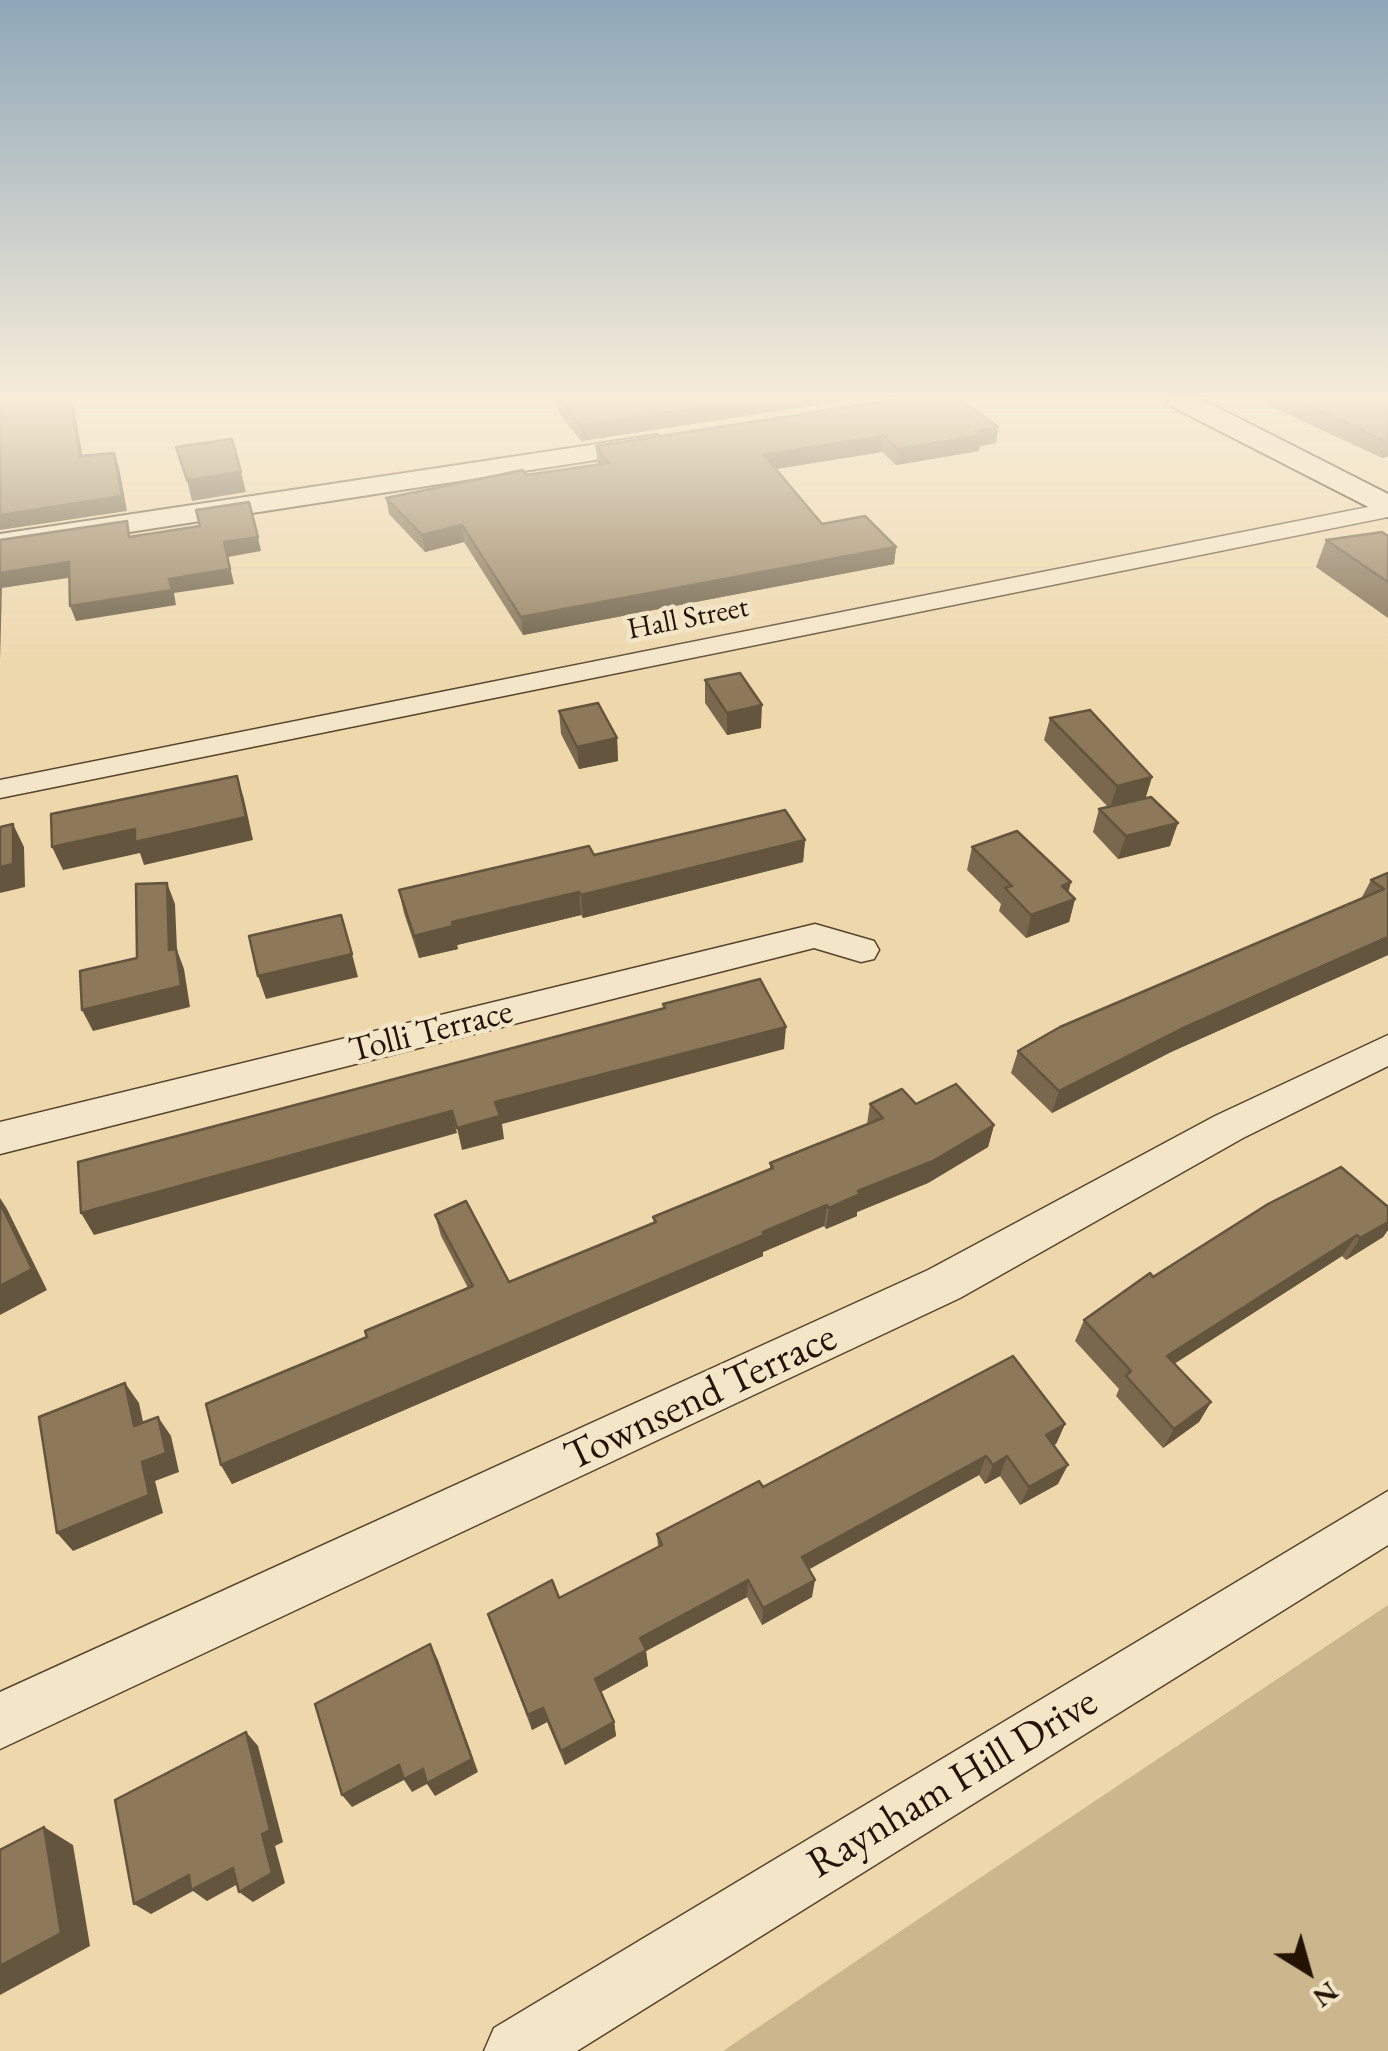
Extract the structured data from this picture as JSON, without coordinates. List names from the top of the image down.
{
  "streets": {
    "street": [
      "Hall Street",
      "Tolli Terrace",
      "Townsend Terrace",
      "Raynham Hill Drive"
    ]
  },
  "north": "bottom right"
}
